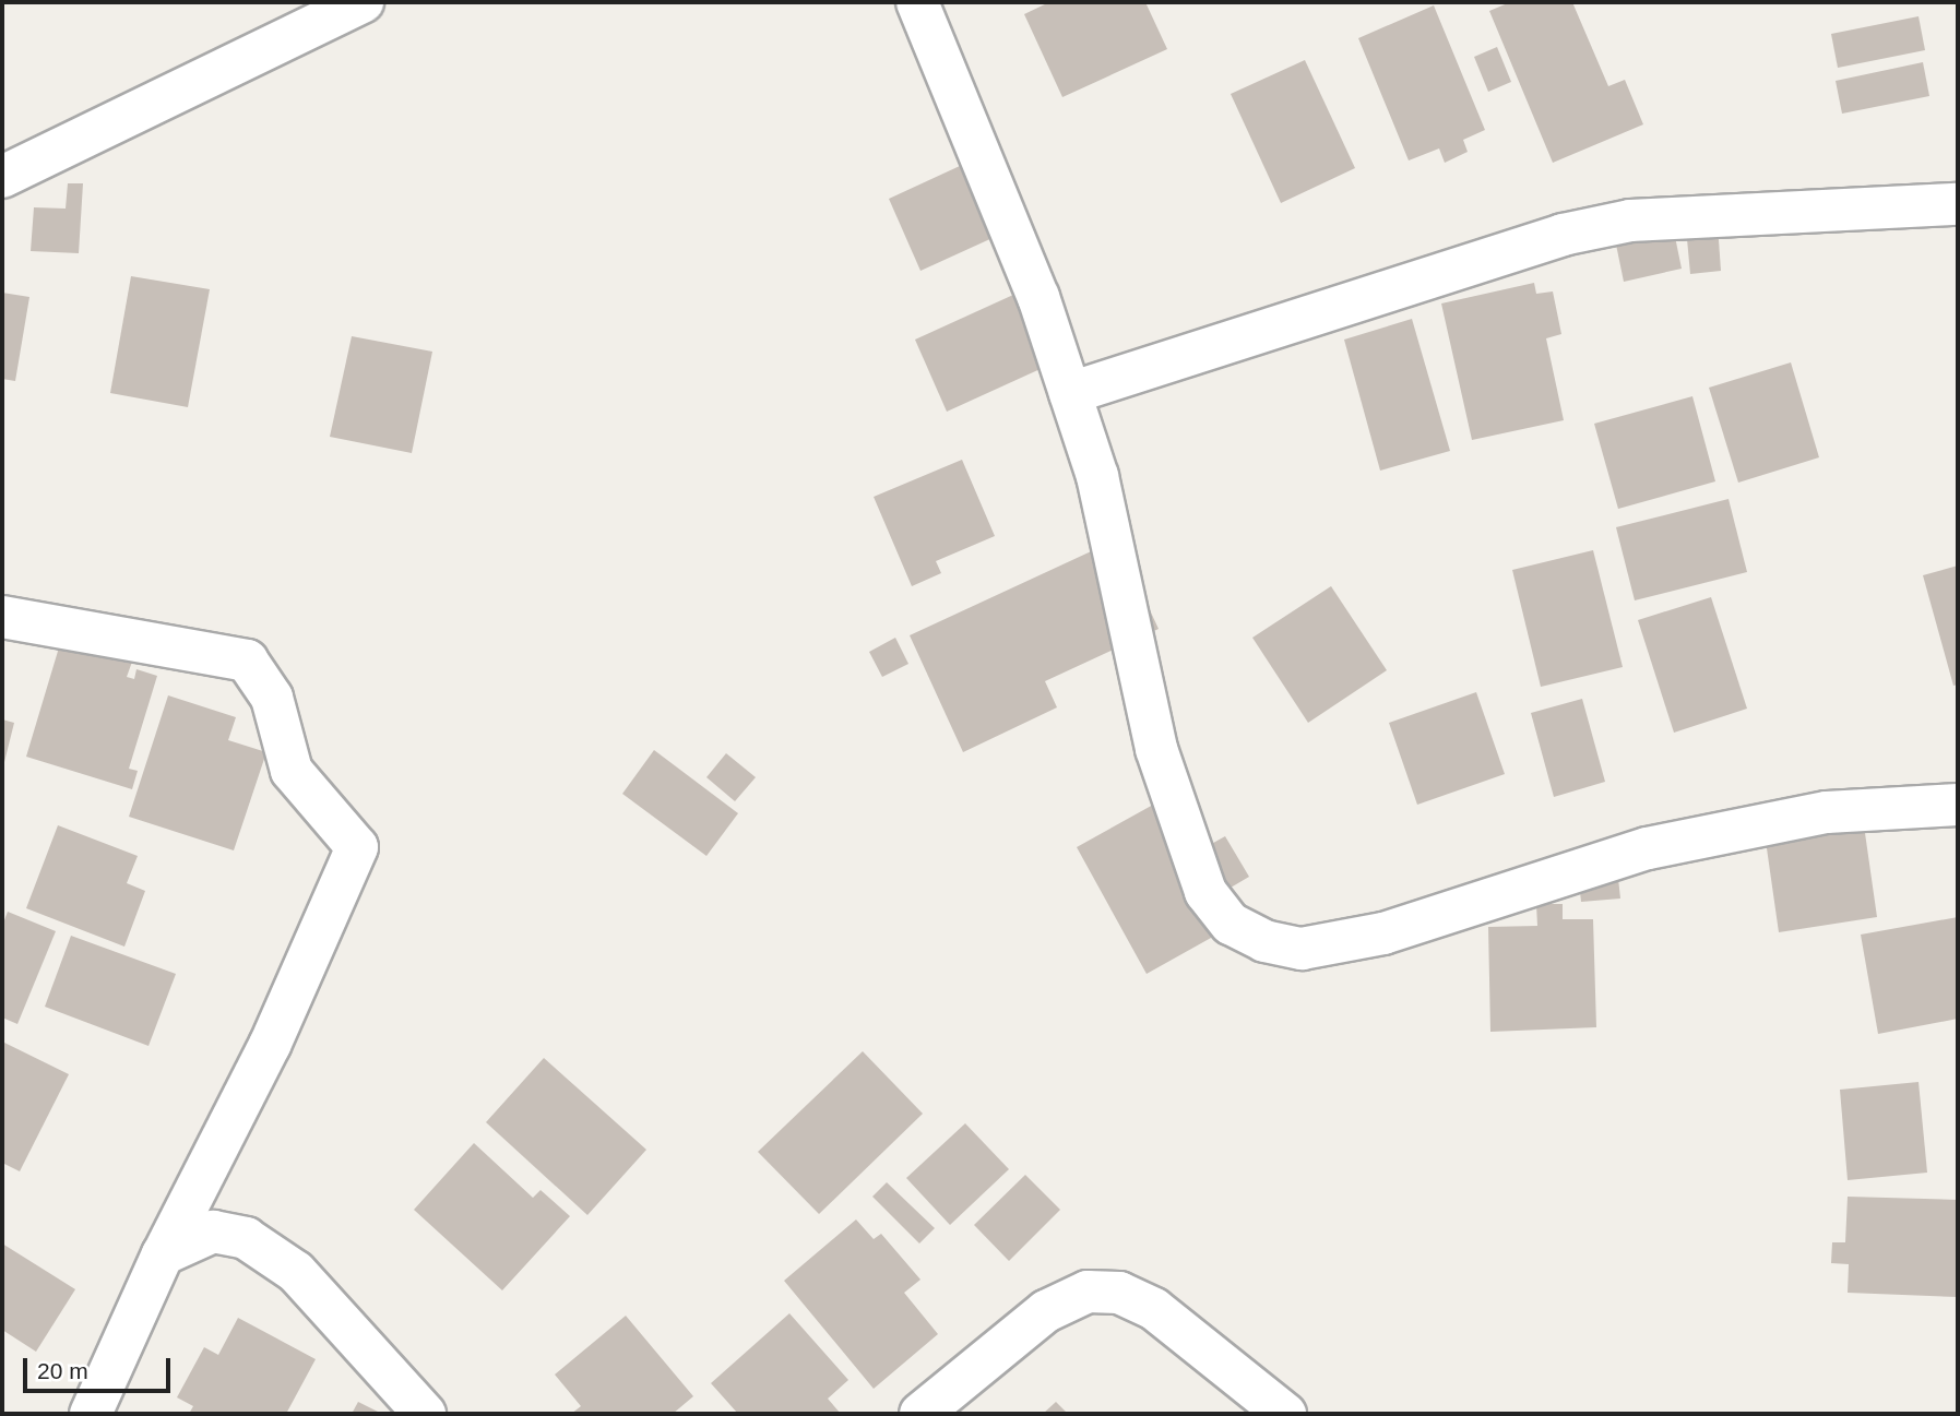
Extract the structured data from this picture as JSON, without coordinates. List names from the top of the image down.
{
  "scale_bar": "20 m"
}
